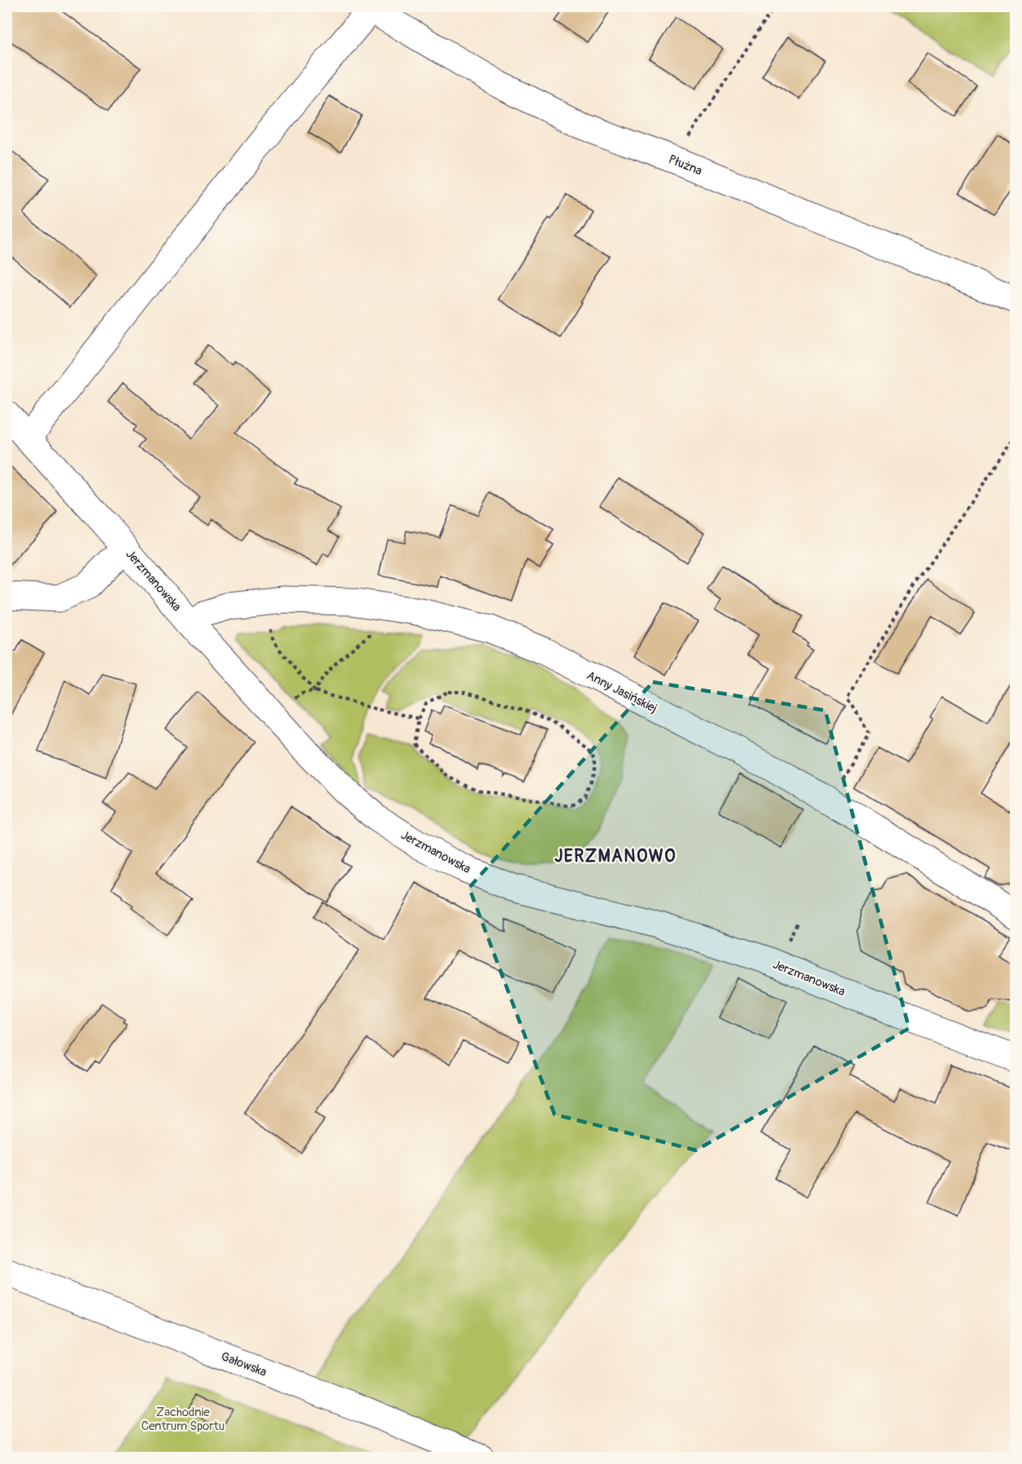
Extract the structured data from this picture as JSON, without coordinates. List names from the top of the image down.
{
  "streets": {
    "street": [
      "Płużna",
      "Jerzmanowska",
      "Anny Jasińskiej",
      "Gałowska"
    ]
  },
  "crossings": [
    ["Jerzmanowska", "Anny Jasińskiej"]
  ],
  "districts": ["JERZMANOWO"],
  "parks": ["Zachodnie Centrum Sportu"]
}
